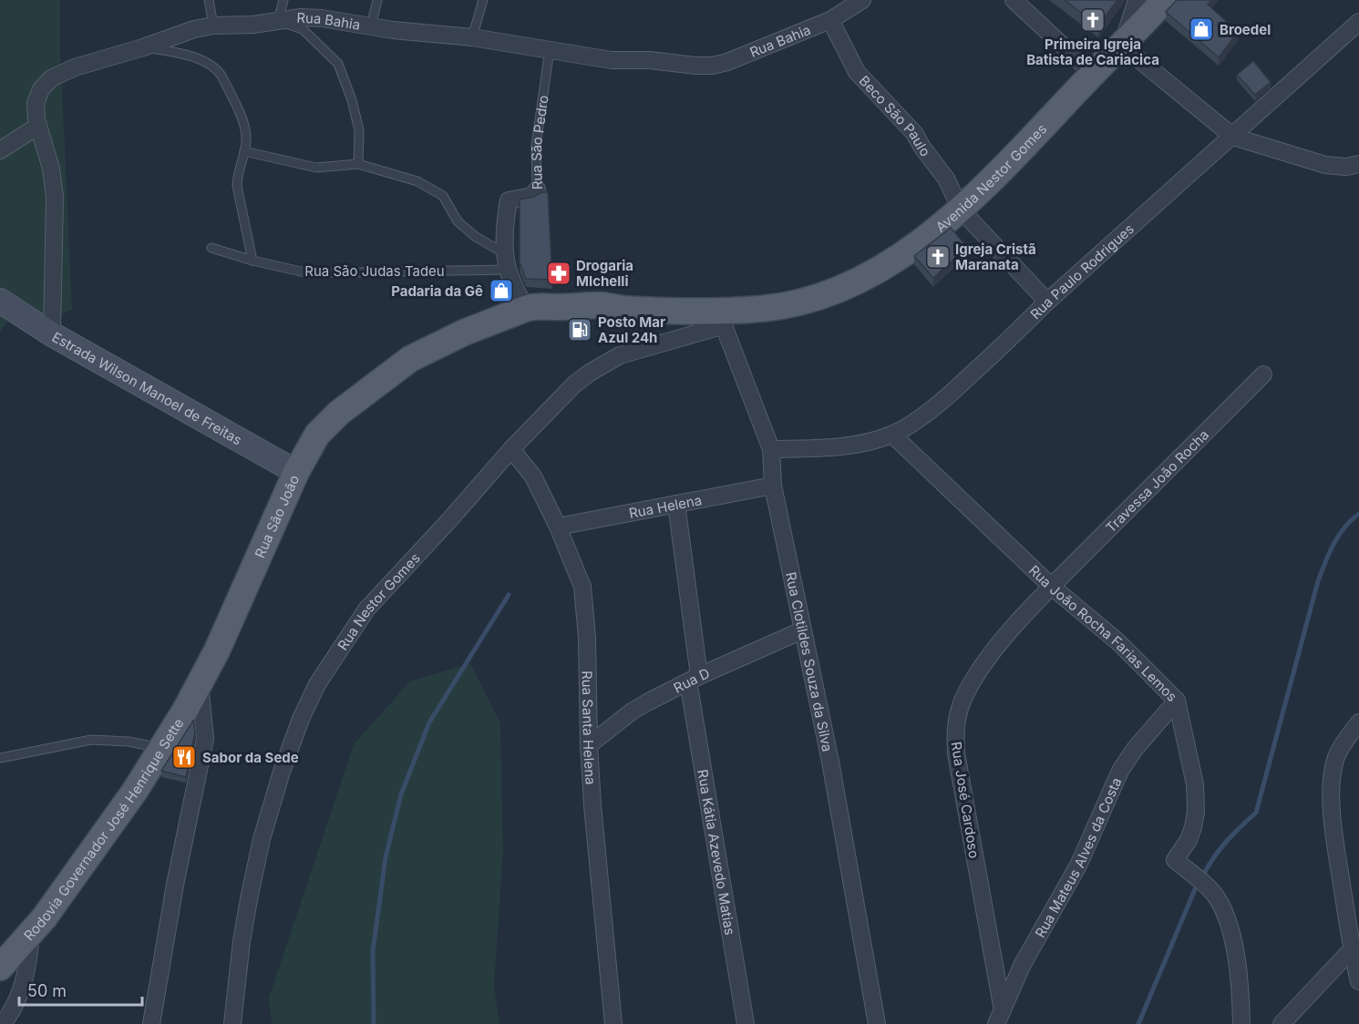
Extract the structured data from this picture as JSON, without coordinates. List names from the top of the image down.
{
  "streets": {
    "main road": ["Avenida Nestor Gomes", "Rua São João", "Rodovia Governador José Henrique Sette"],
    "street": [
      "Rua Bahia",
      "Beco São Paulo",
      "Rua São Pedro",
      "Rua Paulo Rodrigues",
      "Estrada Wilson Manoel de Freitas",
      "Travessa João Rocha",
      "Rua Helena",
      "Rua Nestor Gomes",
      "Rua João Rocha Farias Lemos",
      "Rua Clotildes Souza da Silva",
      "Rua D",
      "Rua Santa Helena",
      "Rua José Cardoso",
      "Rua Kátia Azevedo Matias",
      "Rua Mateus Alves da Costa"
    ],
    "lane": ["Rua São Judas Tadeu"]
  },
  "crossings": [
    ["Rua Bahia", "Beco São Paulo"],
    ["Rua Bahia", "Rua São Pedro"],
    ["Rua Bahia", "Estrada Wilson Manoel de Freitas"],
    ["Beco São Paulo", "Avenida Nestor Gomes"],
    ["Beco São Paulo", "Rua Paulo Rodrigues"],
    ["Rua São Pedro", "Rua São Judas Tadeu"],
    ["Rua São Pedro", "Rua São João"],
    ["Avenida Nestor Gomes", "Rua São João"],
    ["Avenida Nestor Gomes", "Rua Nestor Gomes"],
    ["Avenida Nestor Gomes", "Rua Clotildes Souza da Silva"],
    ["Rua Paulo Rodrigues", "Rua João Rocha Farias Lemos"],
    ["Rua Paulo Rodrigues", "Rua Clotildes Souza da Silva"],
    ["Estrada Wilson Manoel de Freitas", "Rua São João"],
    ["Travessa João Rocha", "Rua João Rocha Farias Lemos"],
    ["Travessa João Rocha", "Rua José Cardoso"],
    ["Rua Helena", "Rua Clotildes Souza da Silva"],
    ["Rua Helena", "Rua Santa Helena"],
    ["Rua Helena", "Rua Kátia Azevedo Matias"],
    ["Rua São João", "Rua Nestor Gomes"],
    ["Rua São João", "Rua Clotildes Souza da Silva"],
    ["Rua São João", "Rodovia Governador José Henrique Sette"],
    ["Rua Nestor Gomes", "Rua Clotildes Souza da Silva"],
    ["Rua Nestor Gomes", "Rua Santa Helena"],
    ["Rua João Rocha Farias Lemos", "Rua José Cardoso"],
    ["Rua João Rocha Farias Lemos", "Rua Mateus Alves da Costa"],
    ["Rua Clotildes Souza da Silva", "Rua D"],
    ["Rua D", "Rua Santa Helena"],
    ["Rua D", "Rua Kátia Azevedo Matias"],
    ["Rua José Cardoso", "Rua Mateus Alves da Costa"]
  ],
  "places": {
    "church": ["Primeira Igreja Batista de Cariacica", "Igreja Cristã Maranata"],
    "shop": ["Broedel", "Padaria da Gê"],
    "pharmacy": ["Drogaria MIchelli"],
    "fuel station": ["Posto Mar Azul 24h"],
    "restaurant": ["Sabor da Sede"]
  },
  "scale_bar": "50 m"
}
